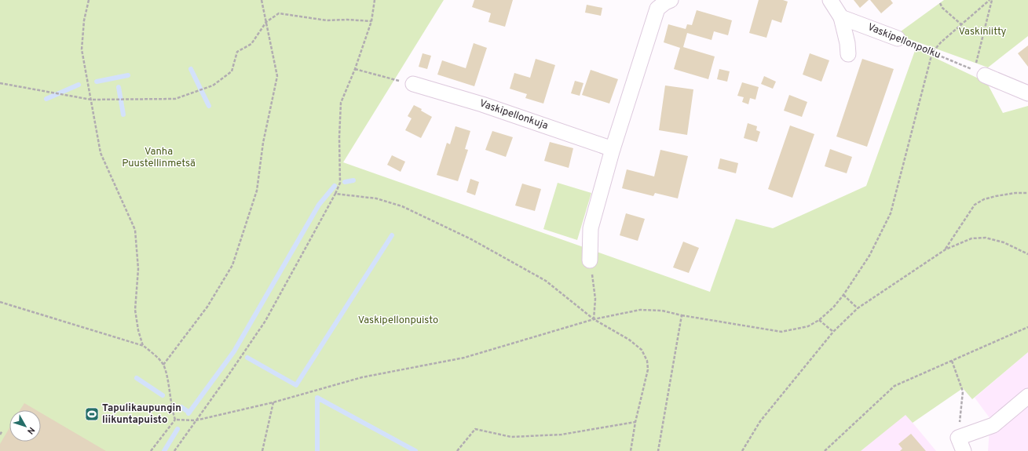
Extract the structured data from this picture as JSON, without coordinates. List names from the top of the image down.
{
  "streets": {
    "street": ["Vaskipellonpolku", "Vaskipellonkuja"]
  },
  "parks": ["Vaskiniitty", "Vanha Puustellinmetsä", "Vaskipellonpuisto"],
  "places": {
    "sports": ["Tapulikaupungin liikuntapuisto"]
  },
  "north": "bottom right"
}
